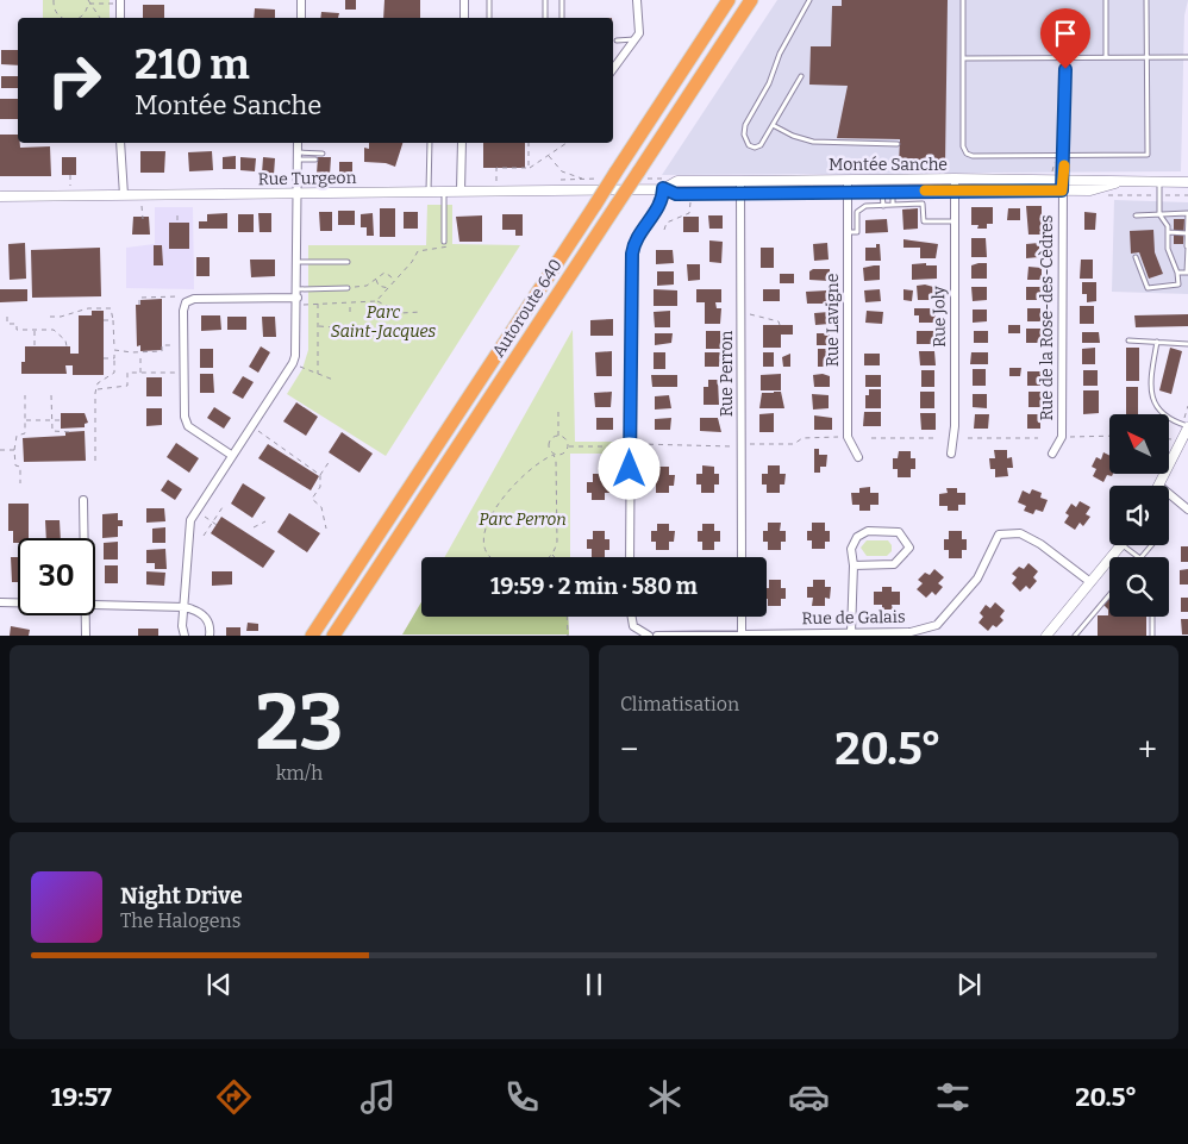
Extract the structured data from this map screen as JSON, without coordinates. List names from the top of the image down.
{
  "streets": {
    "highway": ["Autoroute 640"],
    "street": [
      "Montée Sanche",
      "Rue Turgeon",
      "Rue Joly",
      "Rue de la Rose-des-Cèdres",
      "Rue Lavigne",
      "Rue Perron",
      "Rue de Galais"
    ]
  },
  "crossings": [
    ["Montée Sanche", "Rue Turgeon"],
    ["Montée Sanche", "Rue Joly"],
    ["Montée Sanche", "Rue de la Rose-des-Cèdres"],
    ["Montée Sanche", "Rue Lavigne"],
    ["Montée Sanche", "Rue Perron"]
  ],
  "parks": ["Parc Saint-Jacques", "Parc Perron"],
  "north": "top left",
  "page": {
    "turn": ["210 m", "Montée Sanche"],
    "limit": "30",
    "trip": "19:59 · 2 min · 580 m",
    "tile": [
      ["23", "km/h"],
      "Climatisation"
    ],
    "heat": ["−", "20.5°", "+"],
    "song": ["Night Drive", "The Halogens"],
    "tabs": ["19:57", "20.5°"]
  }
}
